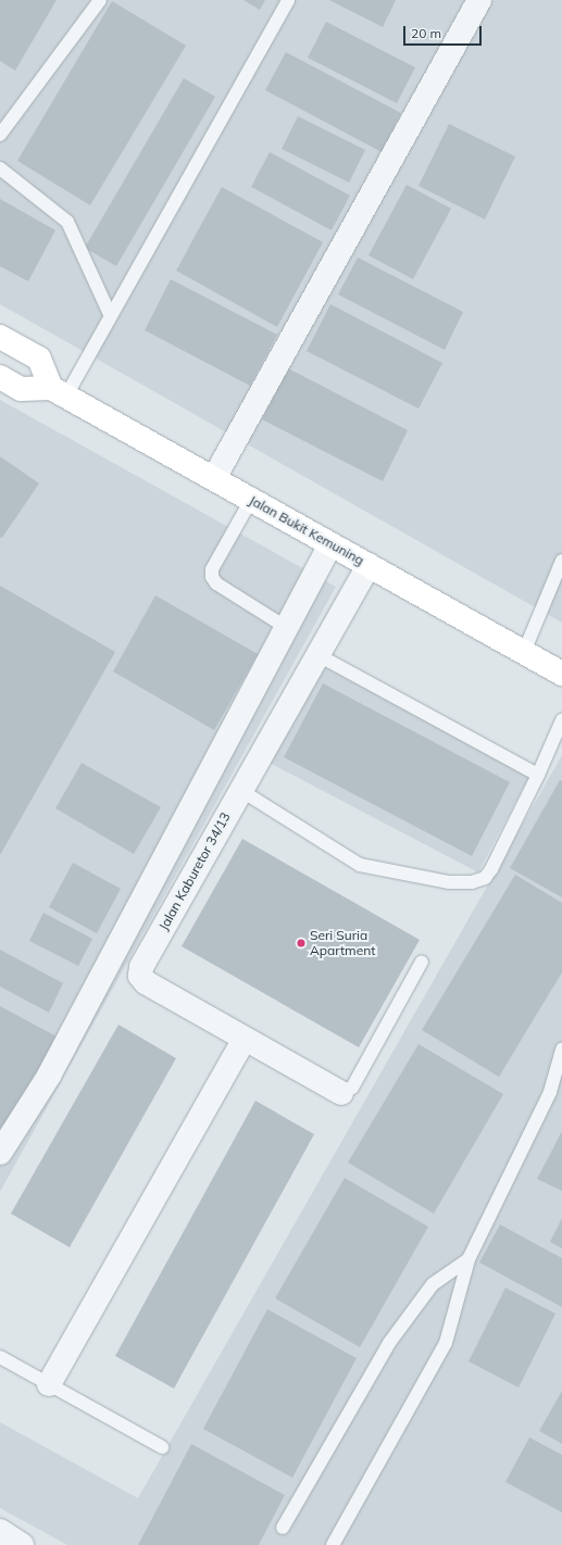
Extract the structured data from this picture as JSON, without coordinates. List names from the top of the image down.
{
  "streets": {
    "main road": ["Jalan Bukit Kemuning"],
    "street": ["Jalan Kaburetor 34/13"]
  },
  "crossings": [
    ["Jalan Bukit Kemuning", "Jalan Kaburetor 34/13"]
  ],
  "places": ["Seri Suria Apartment"],
  "scale_bar": "20 m"
}
